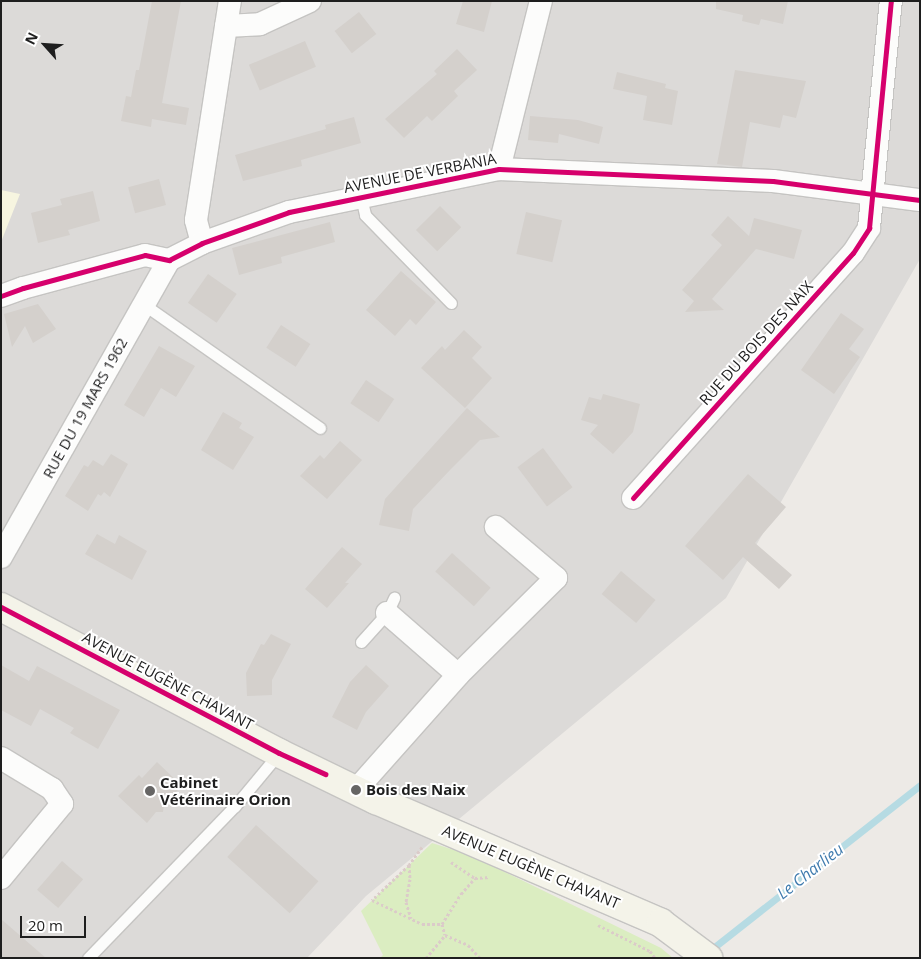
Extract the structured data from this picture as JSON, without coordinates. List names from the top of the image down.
{
  "streets": {
    "street": [
      "AVENUE DE VERBANIA",
      "RUE DU BOIS DES NAIX",
      "RUE DU 19 MARS 1962",
      "AVENUE EUGÈNE CHAVANT"
    ]
  },
  "crossings": [
    ["AVENUE DE VERBANIA", "RUE DU BOIS DES NAIX"],
    ["AVENUE DE VERBANIA", "RUE DU 19 MARS 1962"]
  ],
  "water": ["Le Charlieu"],
  "places": ["Bois des Naix", "Cabinet Vétérinaire Orion"],
  "scale_bar": "20 m",
  "north": "top left"
}
